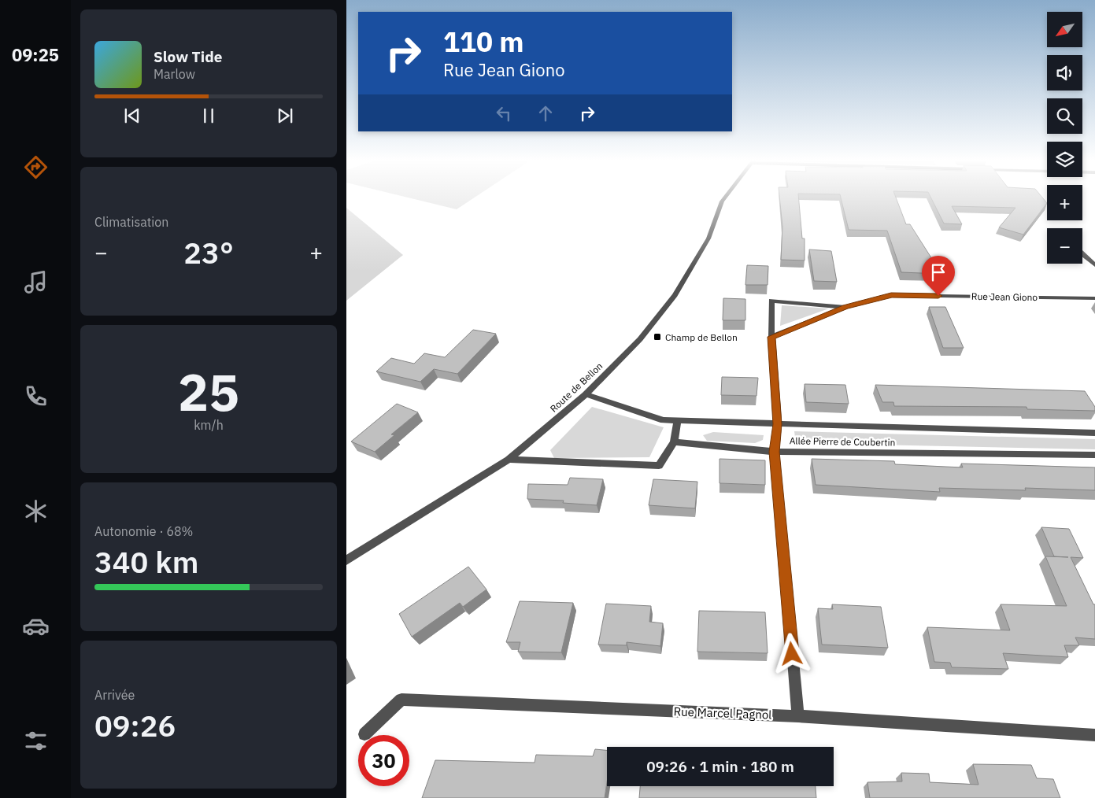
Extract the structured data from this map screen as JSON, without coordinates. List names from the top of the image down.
{
  "streets": {
    "street": [
      "Rue Jean Giono",
      "Route de Bellon",
      "Allée Pierre de Coubertin",
      "Rue Marcel Pagnol"
    ]
  },
  "crossings": [
    ["Rue Jean Giono", "Allée Pierre de Coubertin"],
    ["Rue Jean Giono", "Rue Marcel Pagnol"]
  ],
  "places": {
    "transit": ["Champ de Bellon"]
  },
  "north": "bottom left",
  "page": {
    "tabs": "09:25",
    "map_buttons": ["+", "−"],
    "turn": ["110 m", "Rue Jean Giono"],
    "song": ["Slow Tide", "Marlow"],
    "tile": [
      "Climatisation",
      ["25", "km/h"],
      ["Autonomie · 68%", "340 km"],
      ["Arrivée", "09:26"]
    ],
    "heat": ["−", "23°", "+"],
    "limit": "30",
    "trip": "09:26 · 1 min · 180 m"
  }
}
